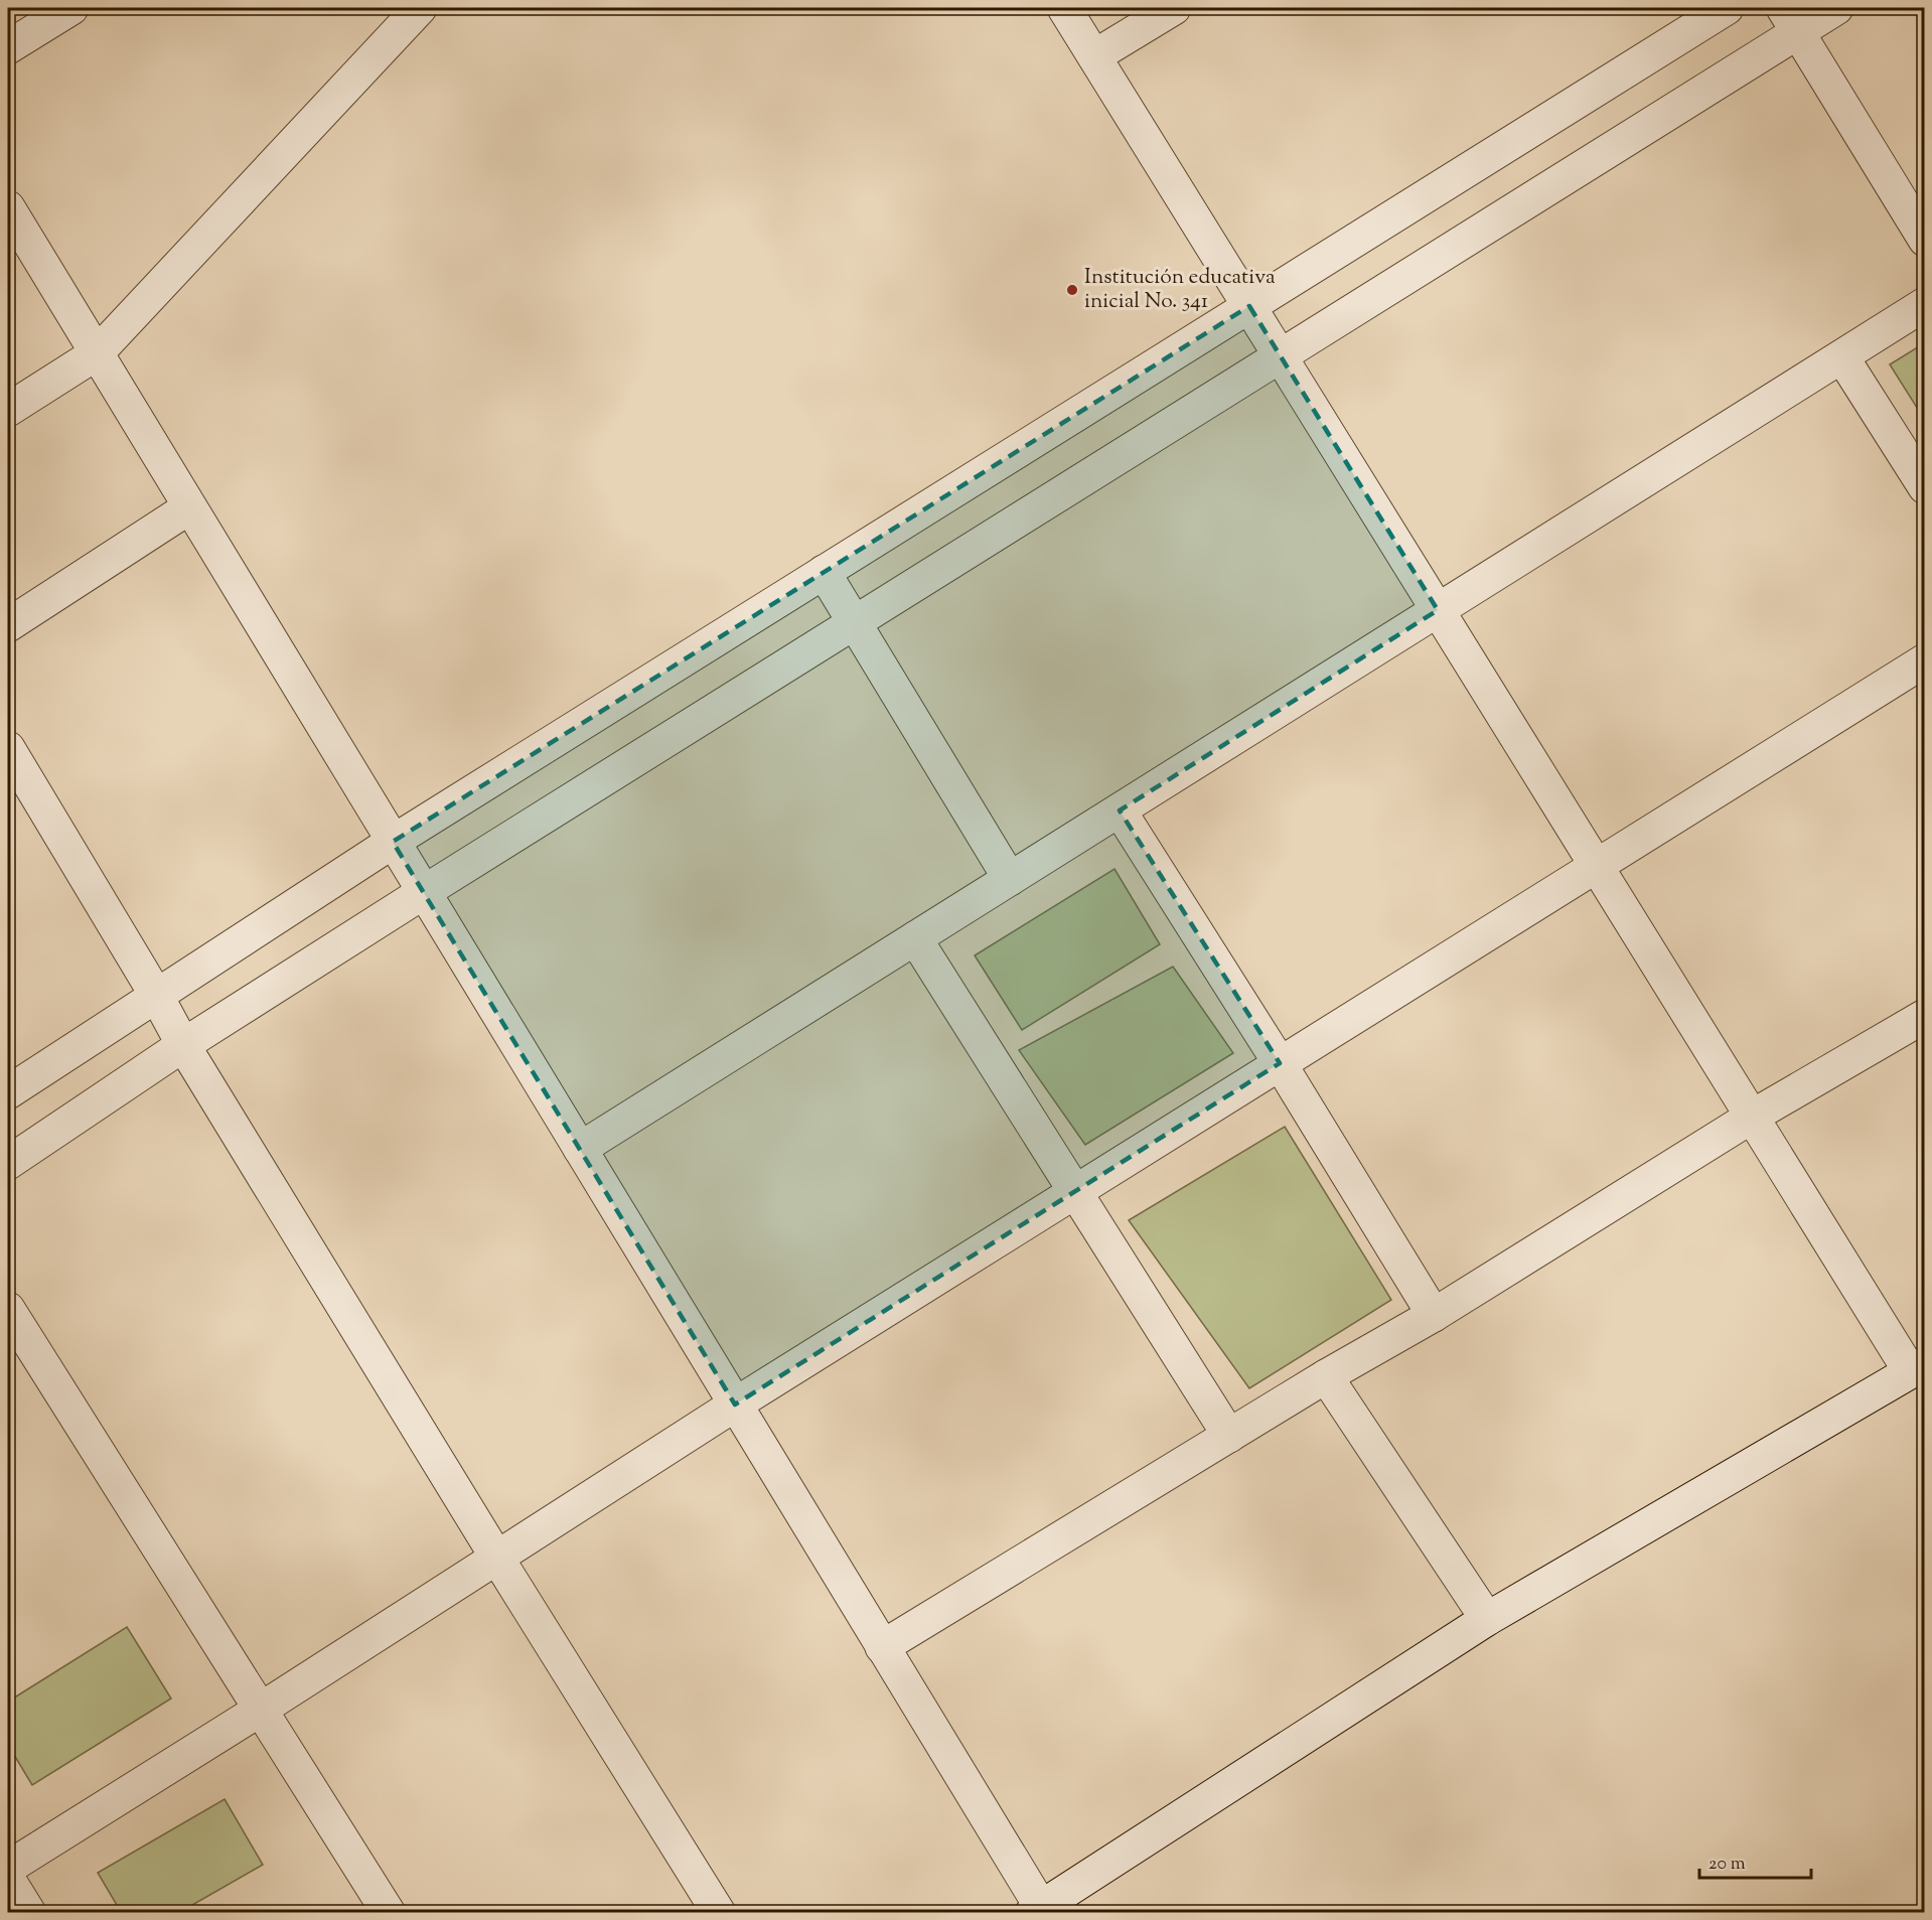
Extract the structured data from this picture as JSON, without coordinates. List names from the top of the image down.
{
  "places": ["Institución educativa inicial No. 341"],
  "scale_bar": "20 m"
}
